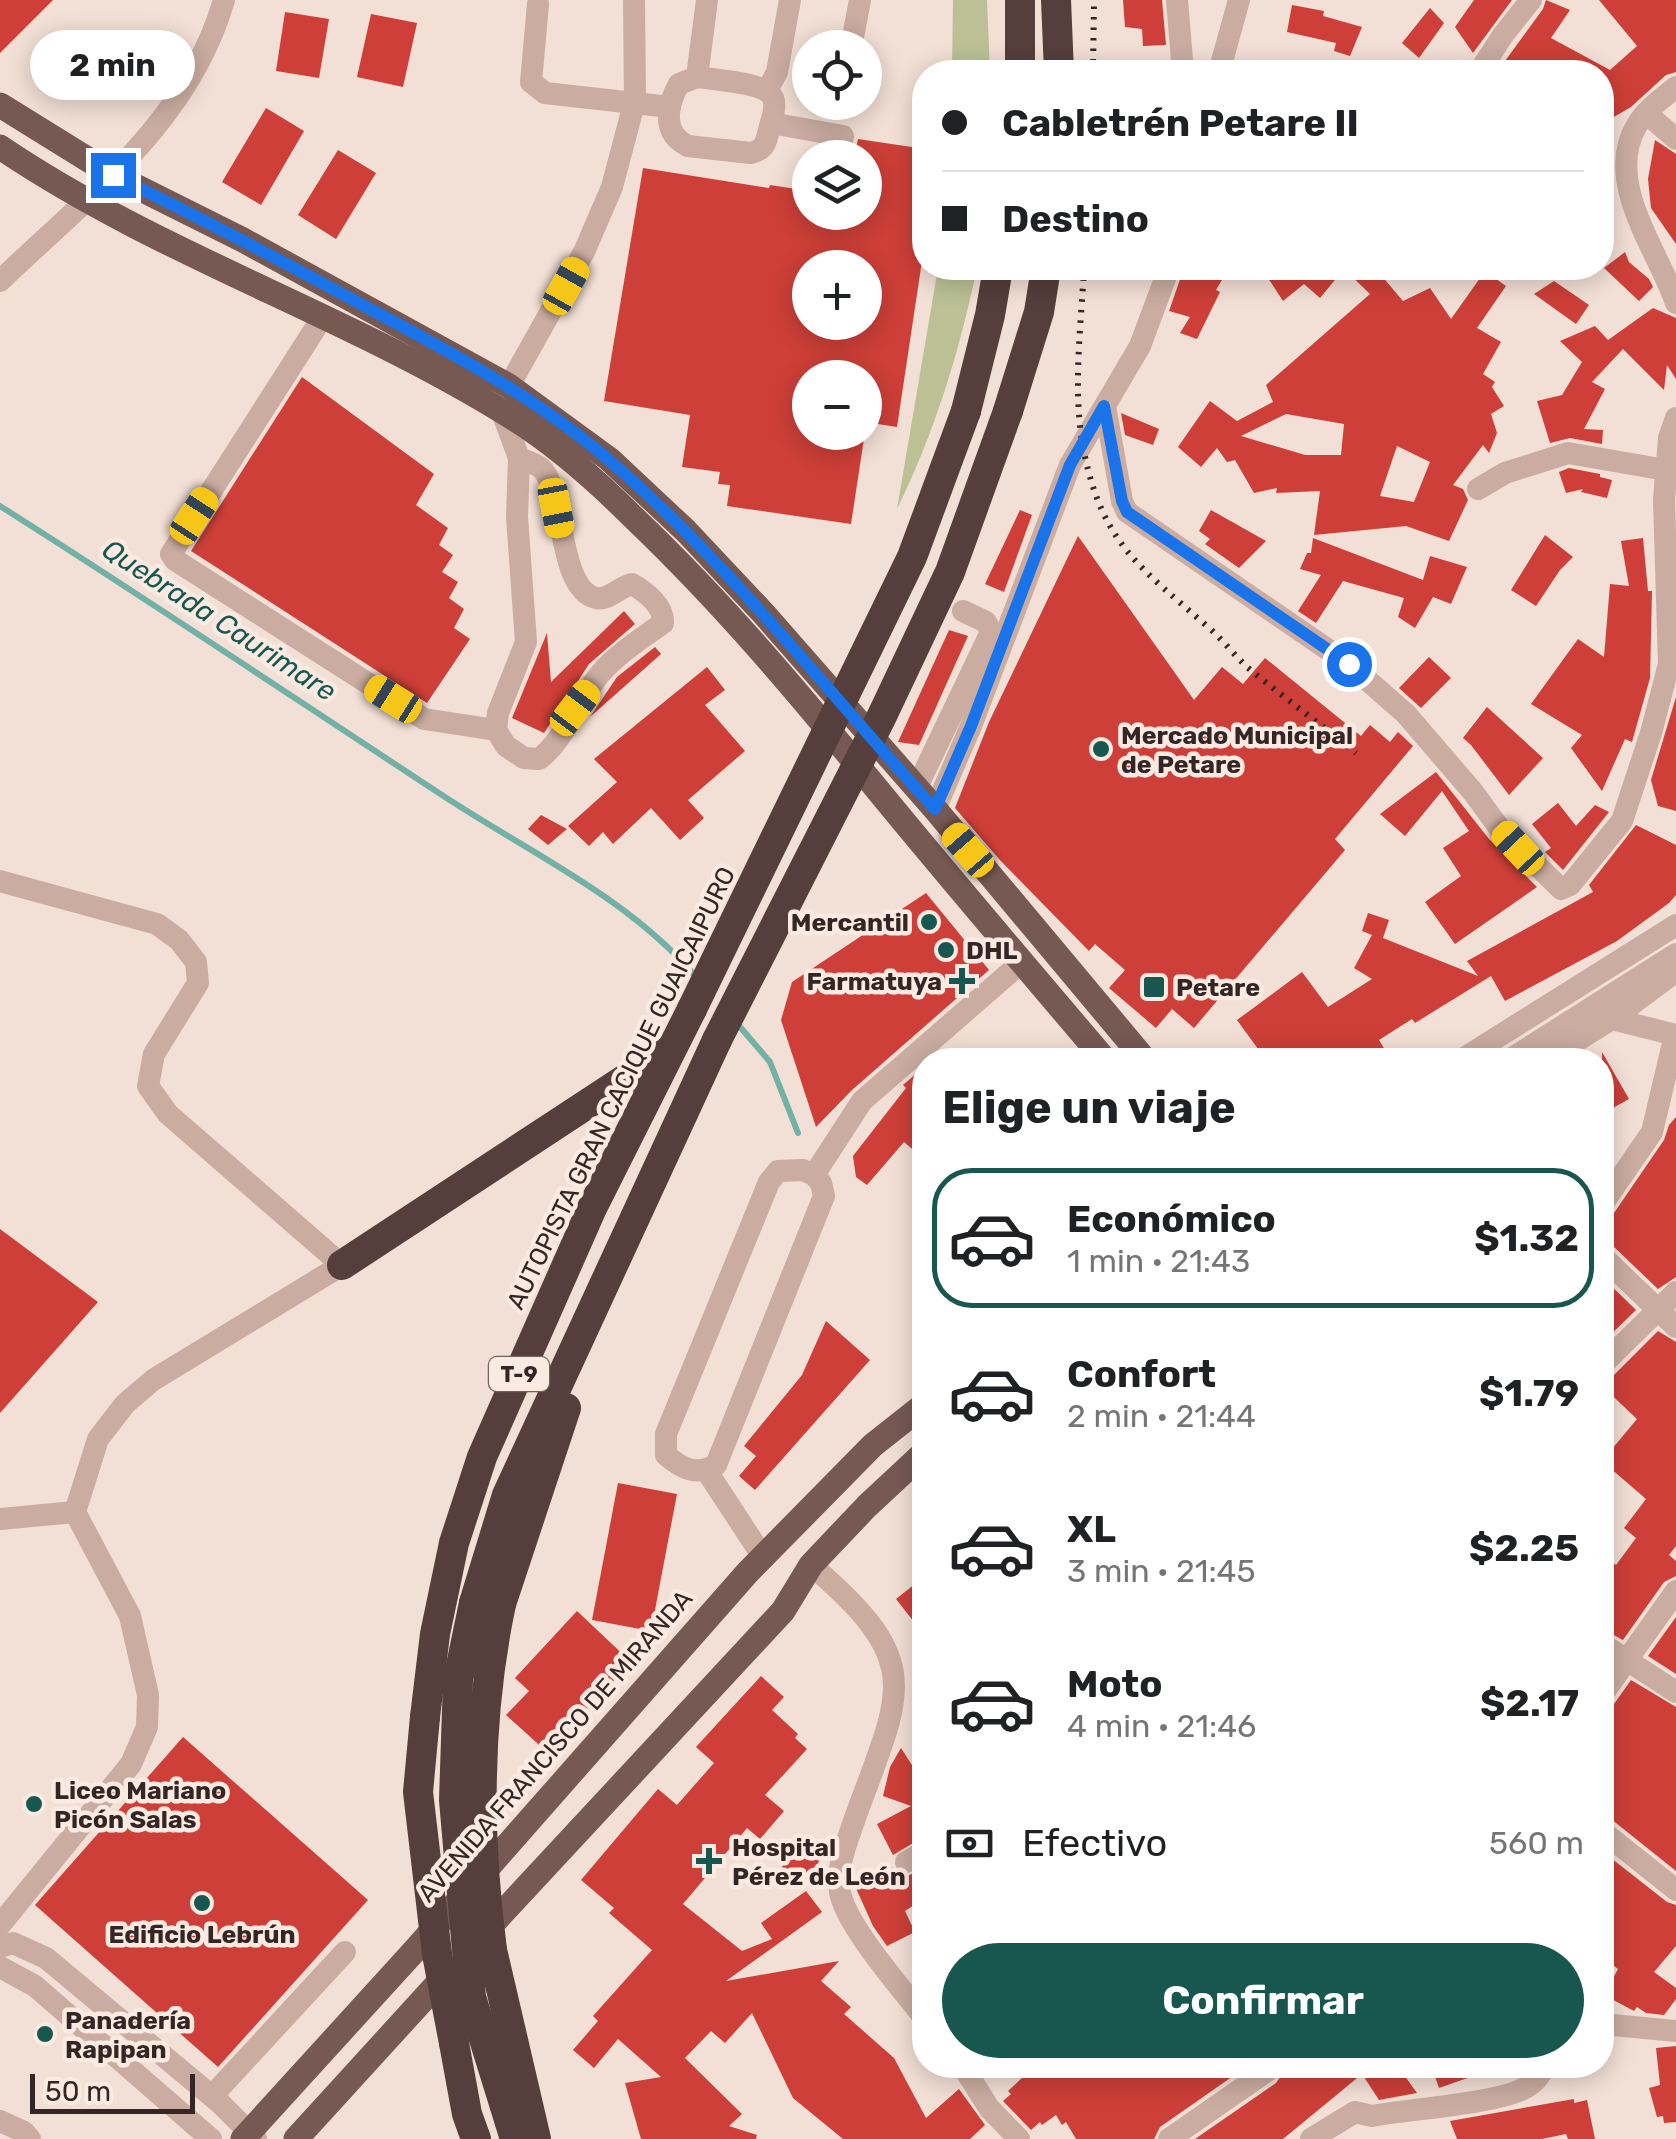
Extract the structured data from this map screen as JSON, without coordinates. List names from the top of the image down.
{
  "streets": {
    "highway": ["AUTOPISTA GRAN CACIQUE GUAICAIPURO", "T-9"],
    "main road": ["AVENIDA FRANCISCO DE MIRANDA"]
  },
  "water": ["Quebrada Caurimare"],
  "places": {
    "other": [
      "Mercado Municipal de Petare",
      "Mercantil",
      "DHL",
      "Liceo Mariano Picón Salas",
      "Edificio Lebrún",
      "Panadería Rapipan"
    ],
    "health": ["Farmatuya", "Hospital Pérez de León"],
    "transit": ["Petare"]
  },
  "scale_bar": "50 m",
  "page": {
    "map_buttons": ["+", "−"],
    "bubble": "2 min",
    "banner": ["Cabletrén Petare II", "Destino"],
    "heading": "Elige un viaje",
    "list": [
      {
        "name": "Económico",
        "note": "1 min · 21:43",
        "value": "$1.32"
      },
      {
        "name": "Confort",
        "note": "2 min · 21:44",
        "value": "$1.79"
      },
      {
        "name": "XL",
        "note": "3 min · 21:45",
        "value": "$2.25"
      },
      {
        "name": "Moto",
        "note": "4 min · 21:46",
        "value": "$2.17"
      }
    ],
    "pay": ["Efectivo", "560 m"],
    "buttons": "Confirmar",
    "scale": "50 m"
  }
}
